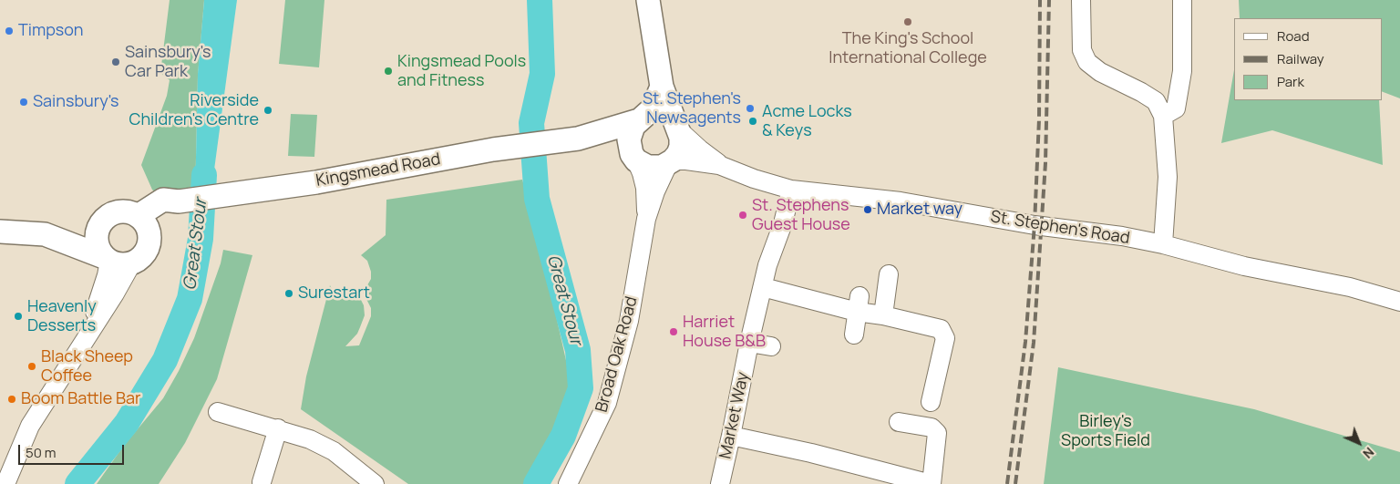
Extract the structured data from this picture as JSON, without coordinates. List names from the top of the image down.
{
  "streets": {
    "main road": ["Kingsmead Road", "St. Stephen's Road"],
    "street": ["Broad Oak Road", "Market Way"]
  },
  "crossings": [
    ["Kingsmead Road", "St. Stephen's Road"],
    ["Kingsmead Road", "Broad Oak Road"],
    ["St. Stephen's Road", "Broad Oak Road"],
    ["St. Stephen's Road", "Market Way"]
  ],
  "water": ["Great Stour"],
  "parks": ["Birley's Sports Field"],
  "places": [
    "The King's School International College",
    "Timpson",
    "Sainsbury's Car Park",
    "Kingsmead Pools and Fitness",
    "Sainsbury's",
    "St. Stephen's Newsagents",
    "Riverside Children's Centre",
    "Acme Locks & Keys",
    "Market way",
    "St. Stephens Guest House",
    "Surestart",
    "Heavenly Desserts",
    "Harriet House B&B",
    "Black Sheep Coffee",
    "Boom Battle Bar"
  ],
  "legend": ["Road", "Railway", "Park"],
  "scale_bar": "50 m",
  "north": "bottom right"
}
